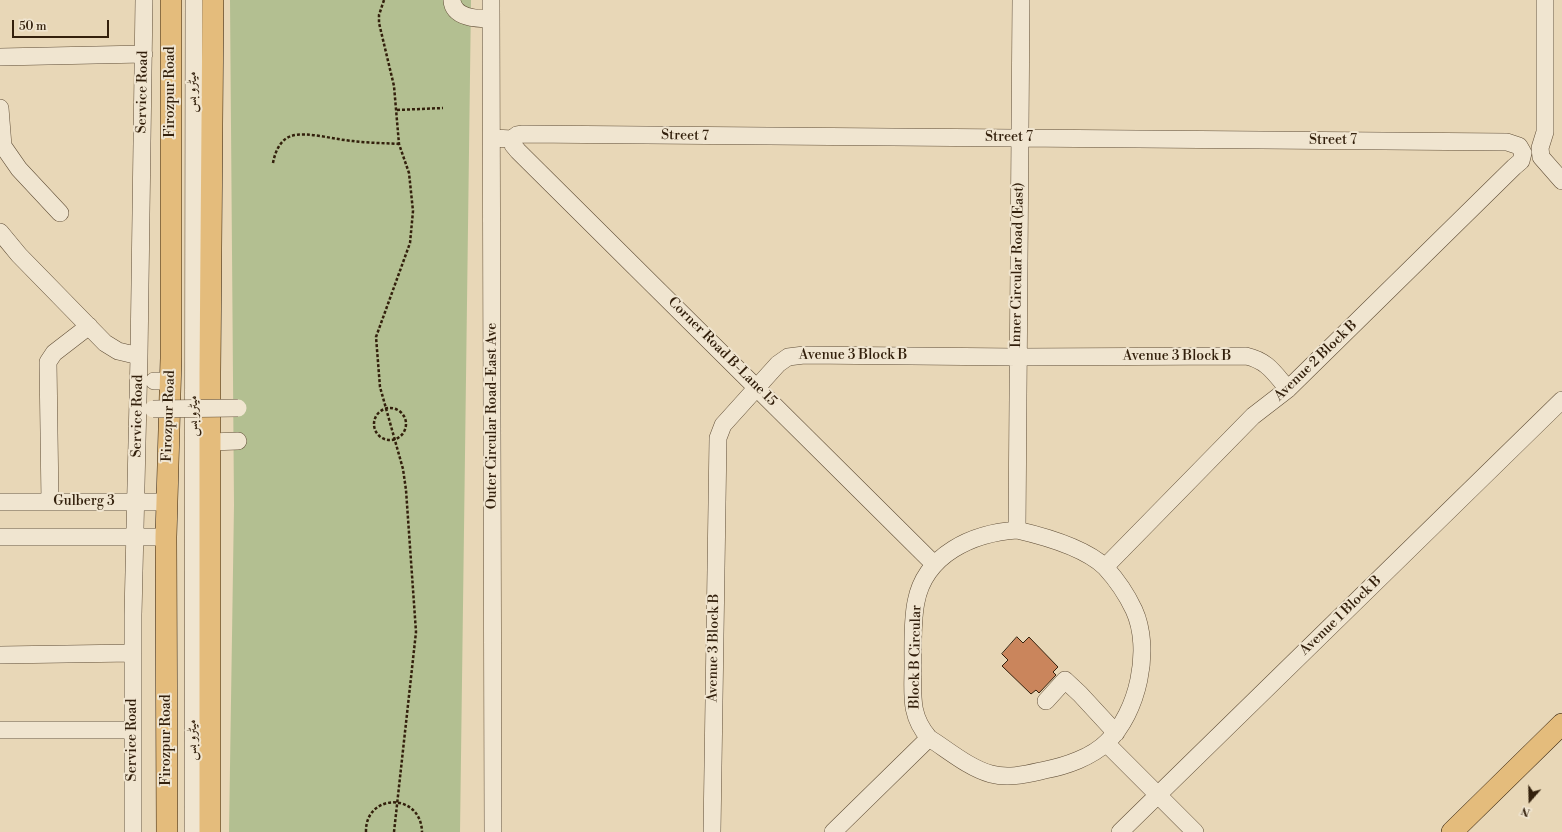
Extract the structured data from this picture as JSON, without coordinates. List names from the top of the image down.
{
  "streets": {
    "main road": ["Firozpur Road"],
    "street": [
      "Service Road",
      "میٹرو بس",
      "Street 7",
      "Inner Circular Road (East)",
      "Corner Road B-Lane 15",
      "Avenue 3 Block B",
      "Avenue 2 Block B",
      "Outer Circular Road-East Ave",
      "Gulberg 3",
      "Avenue 1 Block B",
      "Block B Circular"
    ]
  },
  "crossings": [
    ["Service Road", "Gulberg 3"],
    ["Firozpur Road", "Gulberg 3"],
    ["Street 7", "Inner Circular Road (East)"],
    ["Street 7", "Corner Road B-Lane 15"],
    ["Street 7", "Avenue 2 Block B"],
    ["Street 7", "Outer Circular Road-East Ave"],
    ["Inner Circular Road (East)", "Avenue 3 Block B"],
    ["Inner Circular Road (East)", "Block B Circular"],
    ["Corner Road B-Lane 15", "Avenue 3 Block B"],
    ["Corner Road B-Lane 15", "Block B Circular"],
    ["Avenue 3 Block B", "Avenue 2 Block B"],
    ["Avenue 2 Block B", "Block B Circular"]
  ],
  "scale_bar": "50 m",
  "north": "bottom"
}
